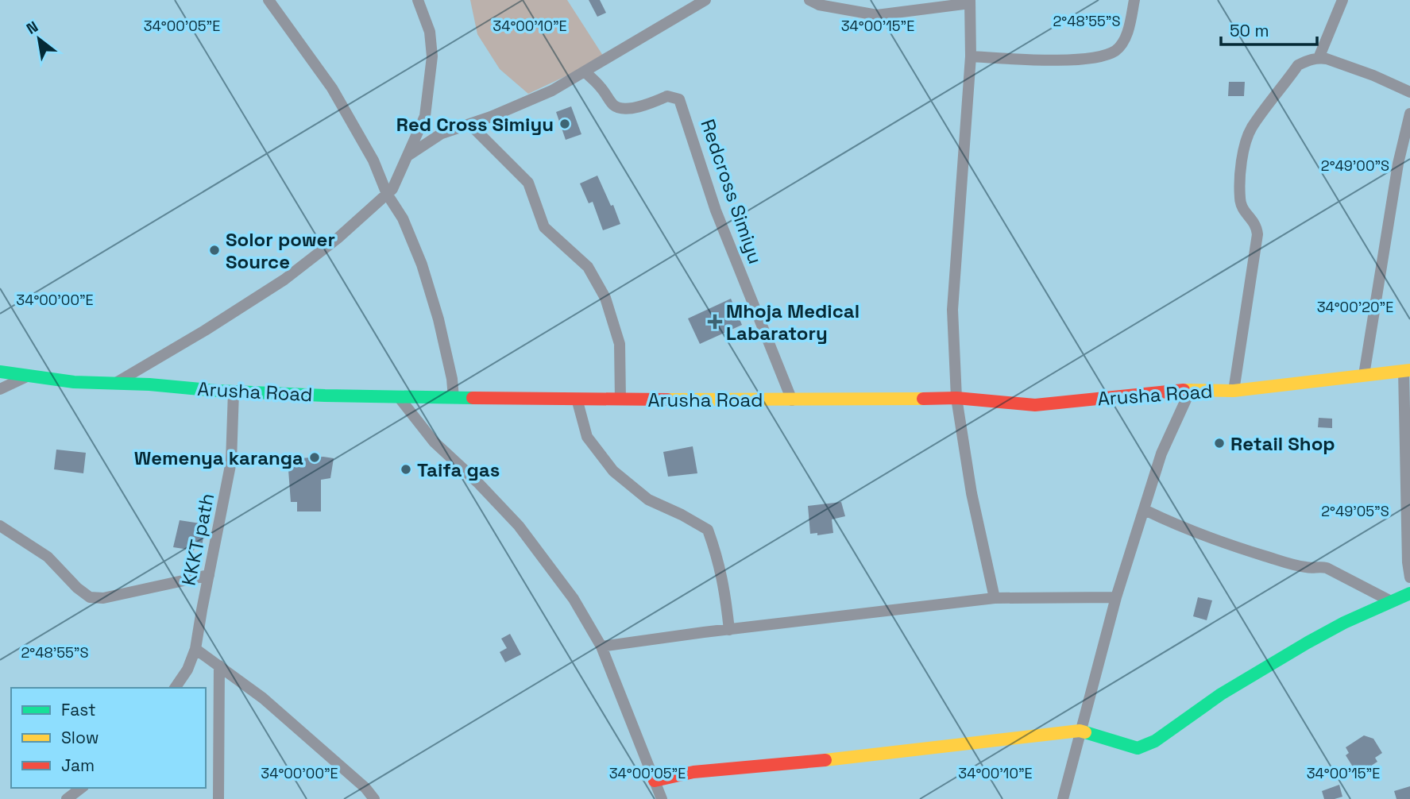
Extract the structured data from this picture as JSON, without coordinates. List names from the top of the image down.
{
  "streets": {
    "main road": ["Arusha Road"],
    "street": ["Redcross Simiyu", "KKKT path"]
  },
  "crossings": [
    ["Redcross Simiyu", "Arusha Road"],
    ["Arusha Road", "KKKT path"]
  ],
  "places": {
    "other": [
      "Red Cross Simiyu",
      "Solor power Source",
      "Retail Shop",
      "Wemenya karanga",
      "Taifa gas"
    ],
    "health": ["Mhoja Medical Labaratory"]
  },
  "legend": ["Fast", "Slow", "Jam"],
  "scale_bar": "50 m",
  "north": "top left",
  "coordinates": [
    "2°48'55\"S",
    "34°00'05\"E",
    "34°00'10\"E",
    "34°00'15\"E",
    "2°49'00\"S",
    "34°00'00\"E",
    "34°00'20\"E",
    "2°49'05\"S"
  ]
}
